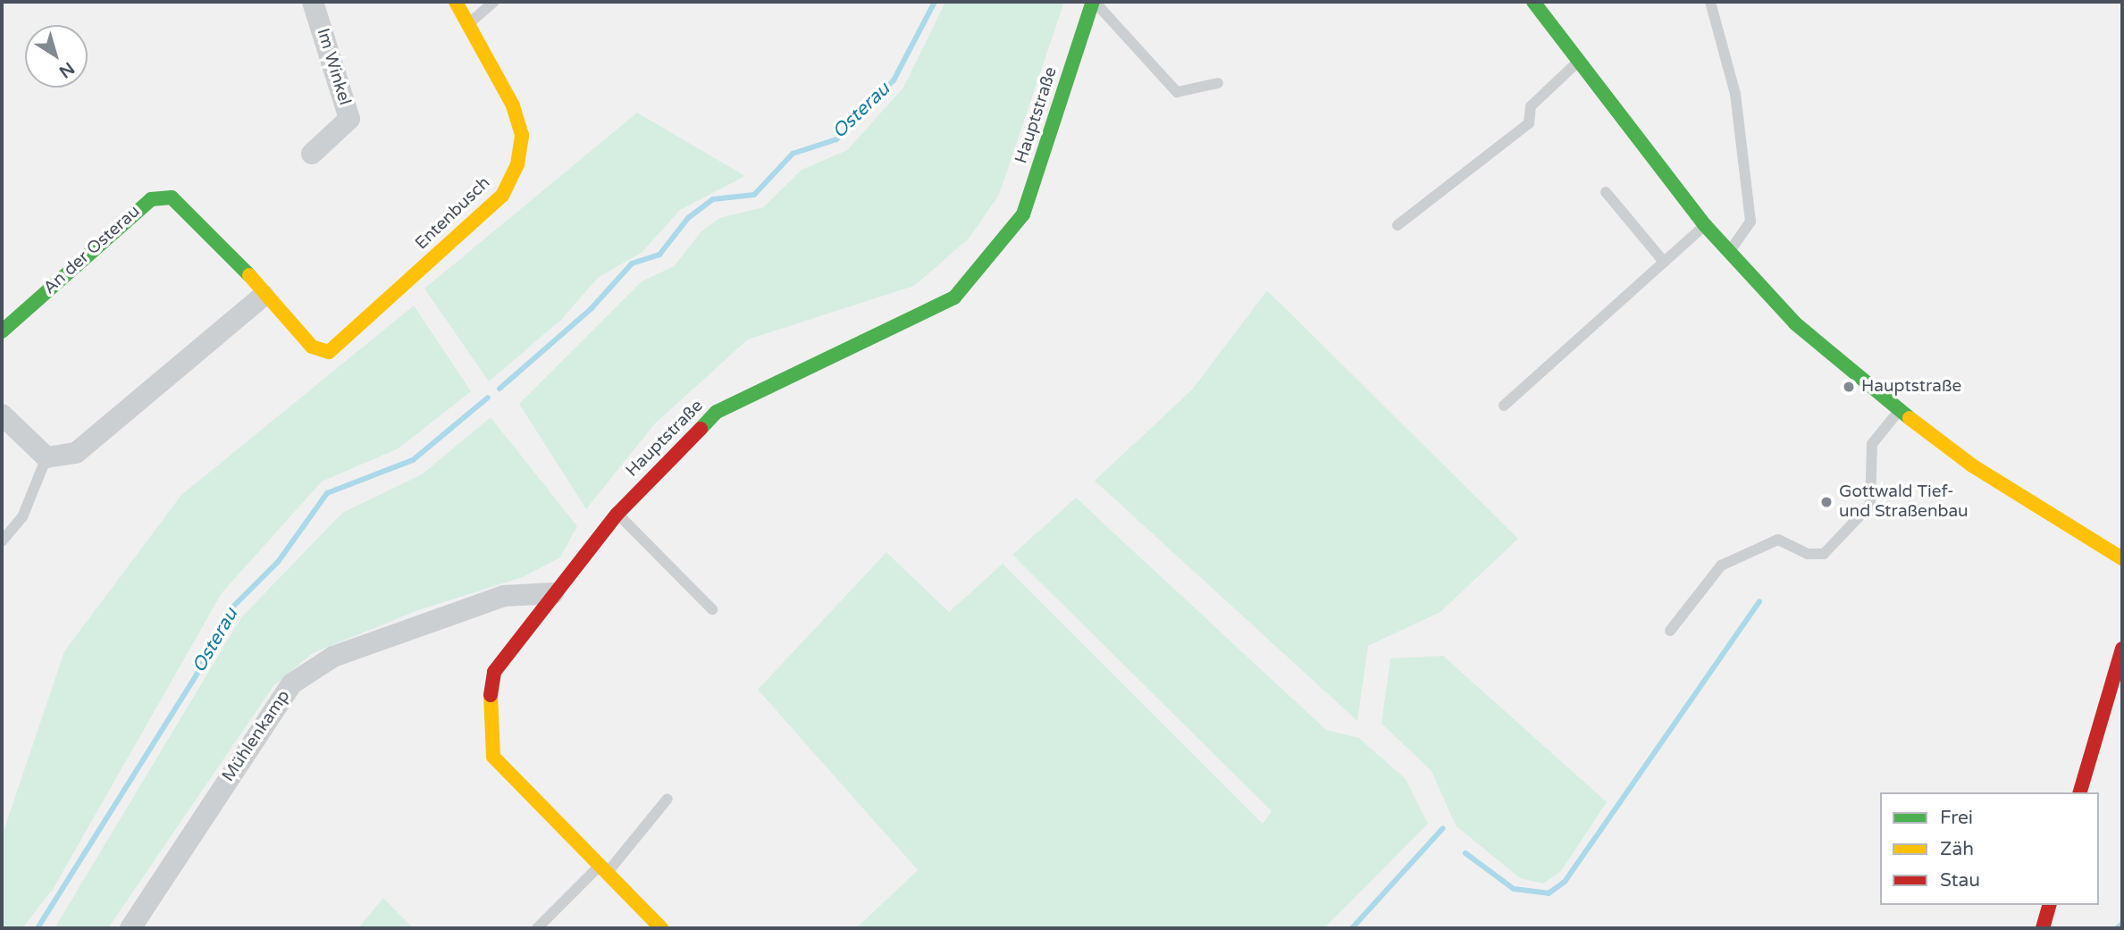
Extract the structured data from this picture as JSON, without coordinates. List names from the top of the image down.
{
  "streets": {
    "street": [
      "Im Winkel",
      "Hauptstraße",
      "Entenbusch",
      "An der Osterau",
      "Mühlenkamp"
    ]
  },
  "crossings": [
    ["Hauptstraße", "Mühlenkamp"],
    ["Entenbusch", "An der Osterau"]
  ],
  "water": ["Osterau"],
  "places": ["Hauptstraße", "Gottwald Tief- und Straßenbau"],
  "legend": ["Frei", "Zäh", "Stau"],
  "north": "bottom right"
}
